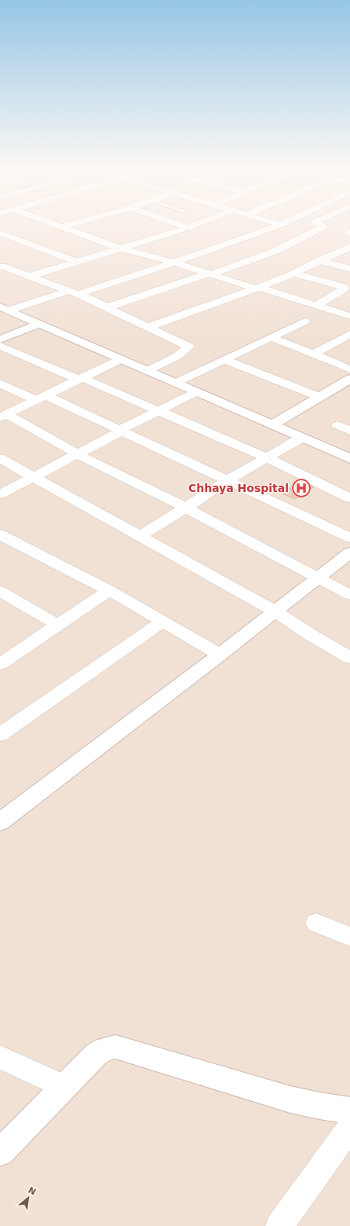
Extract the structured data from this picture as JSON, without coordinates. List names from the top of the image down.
{
  "places": {
    "hospital": ["Chhaya Hospital"]
  },
  "north": "top right"
}
